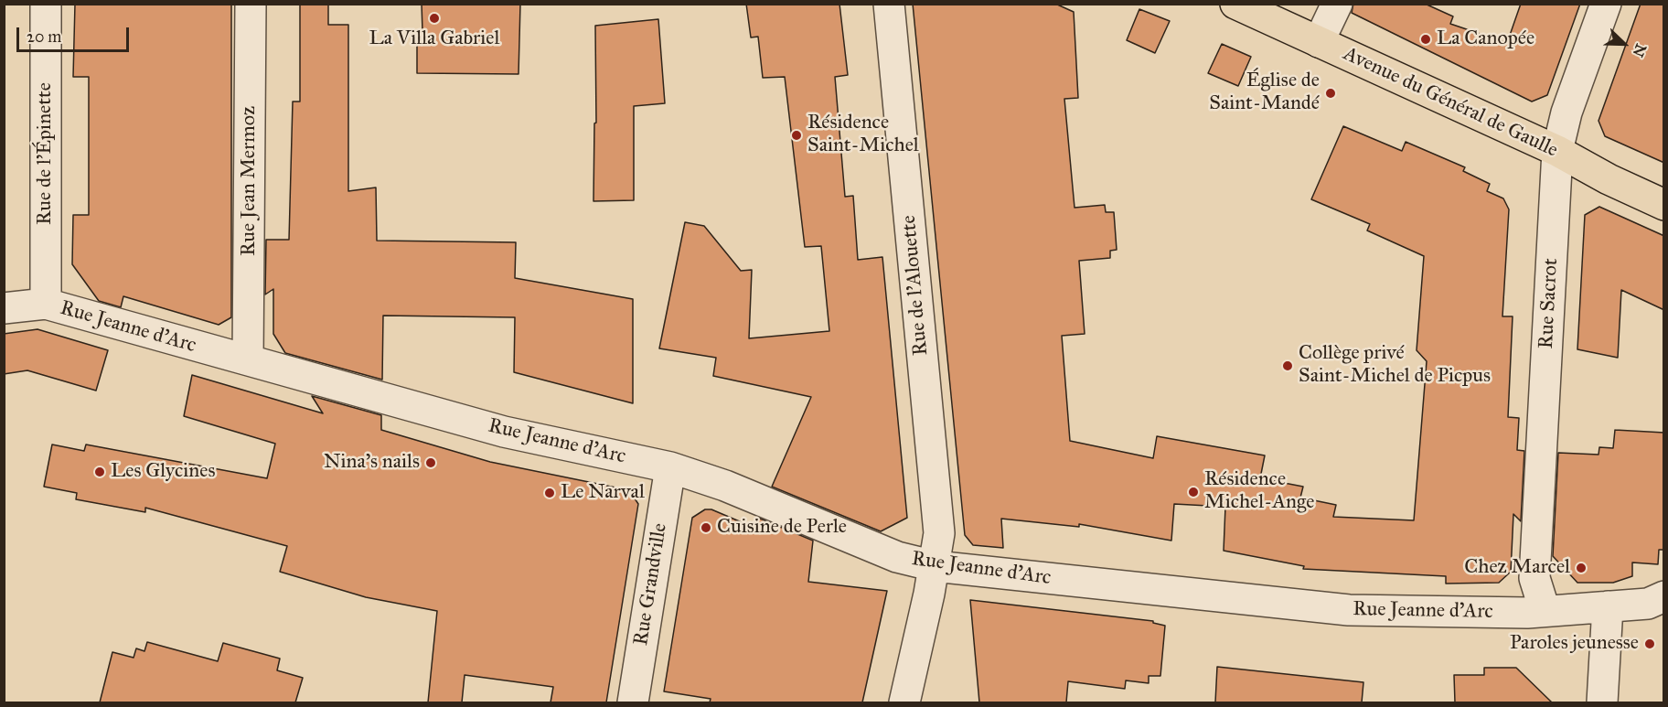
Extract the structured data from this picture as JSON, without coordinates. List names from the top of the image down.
{
  "streets": {
    "main road": ["Avenue du Général de Gaulle"],
    "street": [
      "Rue de l'Épinette",
      "Rue Jean Mermoz",
      "Rue de l'Alouette",
      "Rue Sacrot",
      "Rue Jeanne d'Arc",
      "Rue Grandville"
    ]
  },
  "crossings": [
    ["Avenue du Général de Gaulle", "Rue Sacrot"],
    ["Rue de l'Épinette", "Rue Jeanne d'Arc"],
    ["Rue Jean Mermoz", "Rue Jeanne d'Arc"],
    ["Rue de l'Alouette", "Rue Jeanne d'Arc"],
    ["Rue Sacrot", "Rue Jeanne d'Arc"],
    ["Rue Jeanne d'Arc", "Rue Grandville"]
  ],
  "places": [
    "La Villa Gabriel",
    "La Canopée",
    "Église de Saint-Mandé",
    "Résidence Saint-Michel",
    "Collège privé Saint-Michel de Picpus",
    "Nina's nails",
    "Les Glycines",
    "Résidence Michel-Ange",
    "Le Narval",
    "Cuisine de Perle",
    "Chez Marcel",
    "Paroles jeunesse"
  ],
  "scale_bar": "20 m",
  "north": "bottom right"
}
